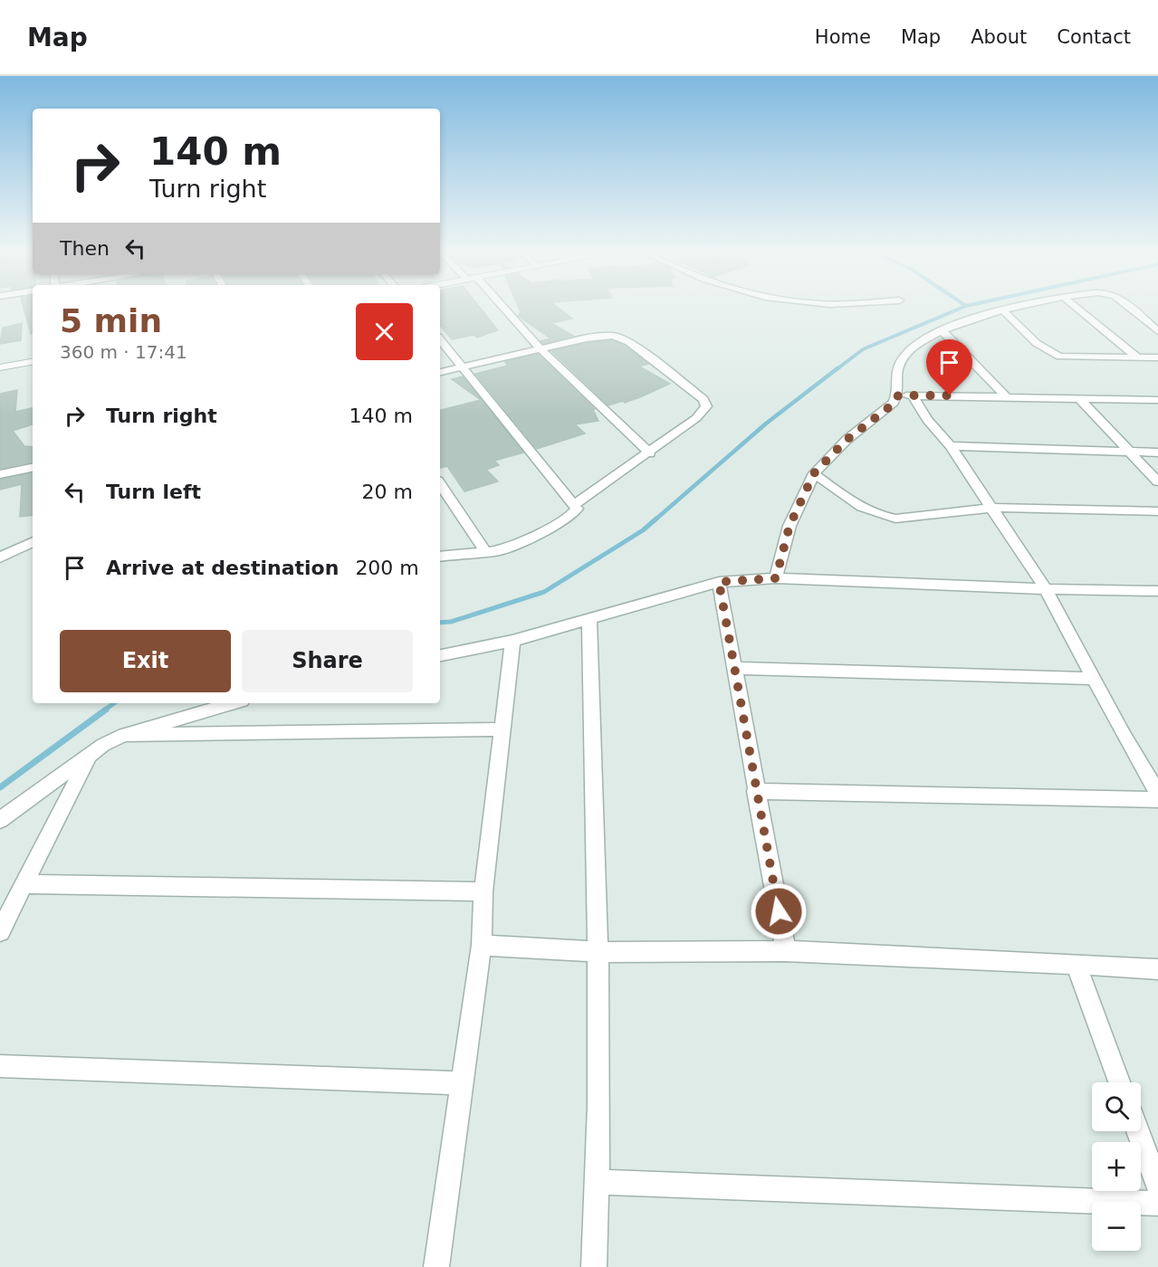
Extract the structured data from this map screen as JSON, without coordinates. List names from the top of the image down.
{
  "page": {
    "header": "Map",
    "nav": [
      "Home",
      "Map",
      "About",
      "Contact"
    ],
    "turn": ["140 m", "Turn right"],
    "then": "Then",
    "heading": ["5 min", "360 m · 17:41"],
    "list": [
      {
        "name": "Turn right",
        "value": "140 m"
      },
      {
        "name": "Turn left",
        "value": "20 m"
      },
      {
        "name": "Arrive at destination",
        "value": "200 m"
      }
    ],
    "buttons": ["Exit", "Share"],
    "map_buttons": ["+", "−"]
  }
}
